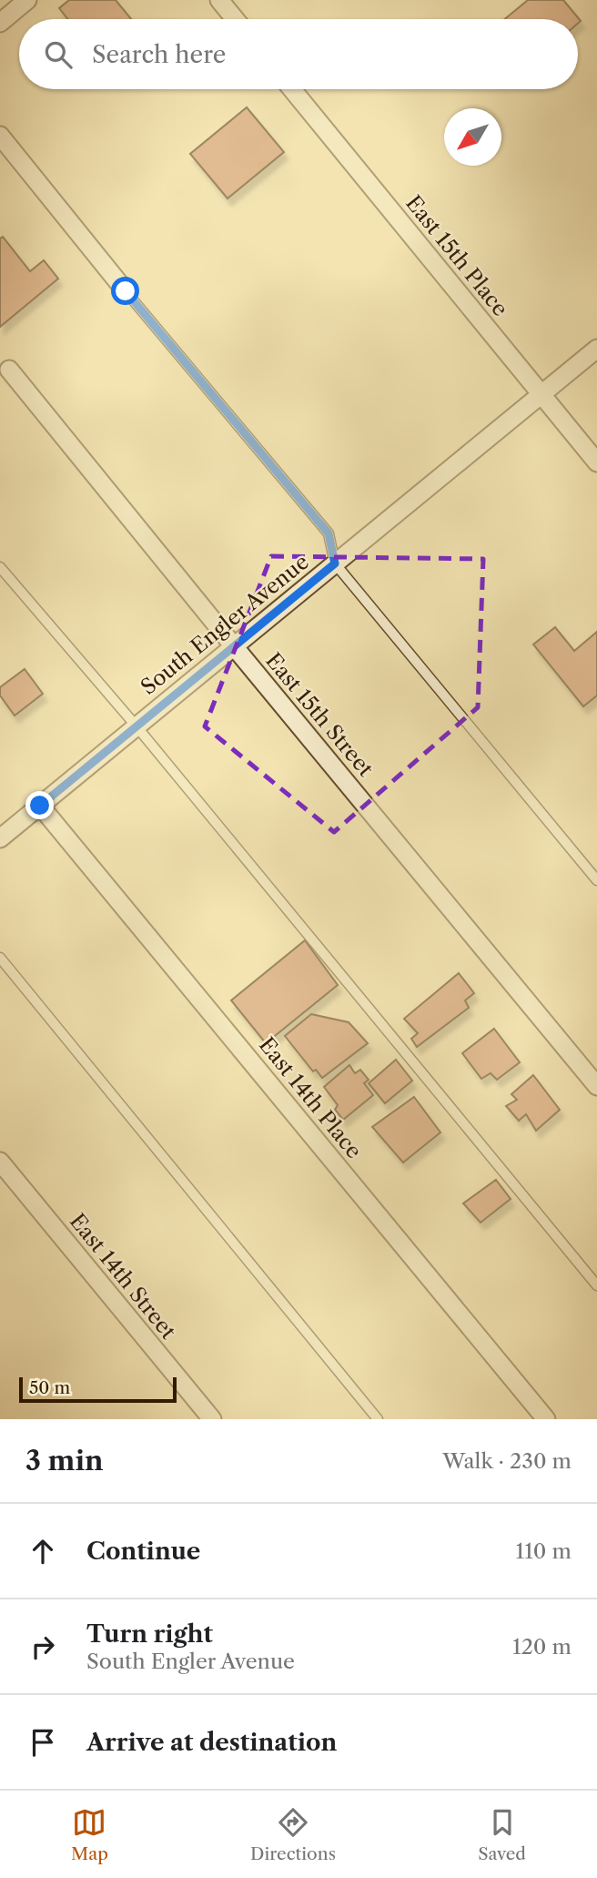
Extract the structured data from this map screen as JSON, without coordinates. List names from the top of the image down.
{
  "streets": {
    "street": [
      "East 15th Place",
      "South Engler Avenue",
      "East 15th Street",
      "East 14th Place",
      "East 14th Street"
    ]
  },
  "crossings": [
    ["East 15th Place", "South Engler Avenue"],
    ["South Engler Avenue", "East 15th Street"],
    ["South Engler Avenue", "East 14th Place"]
  ],
  "scale_bar": "50 m",
  "north": "bottom left",
  "page": {
    "search": "Search here",
    "scale": "50 m",
    "heading": ["3 min", "Walk · 230 m"],
    "list": [
      ["Continue", "110 m"],
      ["Turn right", "South Engler Avenue", "120 m"],
      "Arrive at destination"
    ],
    "nav": ["Map", "Directions", "Saved"]
  }
}
